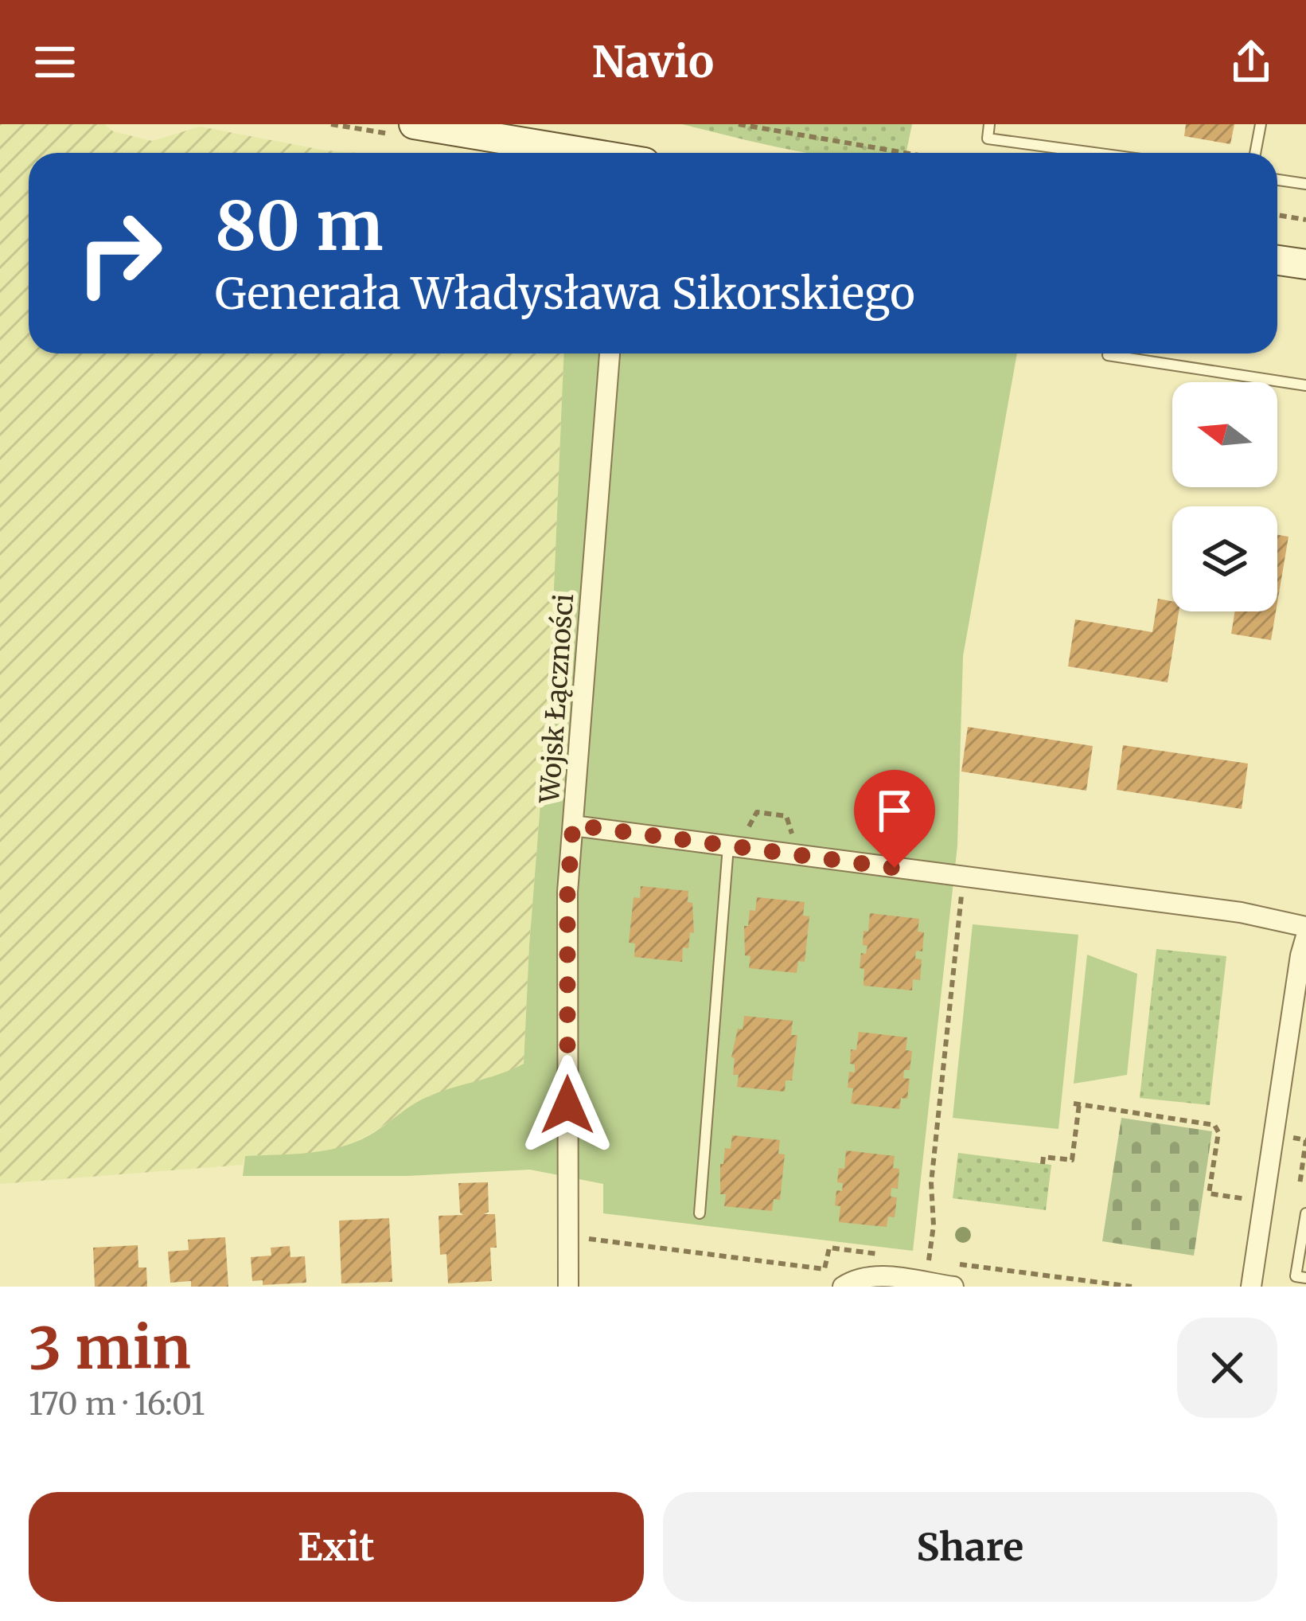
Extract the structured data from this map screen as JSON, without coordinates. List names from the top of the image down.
{
  "streets": {
    "street": ["Wojsk Łączności"]
  },
  "north": "left",
  "page": {
    "header": "Navio",
    "turn": ["80 m", "Generała Władysława Sikorskiego"],
    "heading": ["3 min", "170 m · 16:01"],
    "buttons": ["Exit", "Share"]
  }
}
